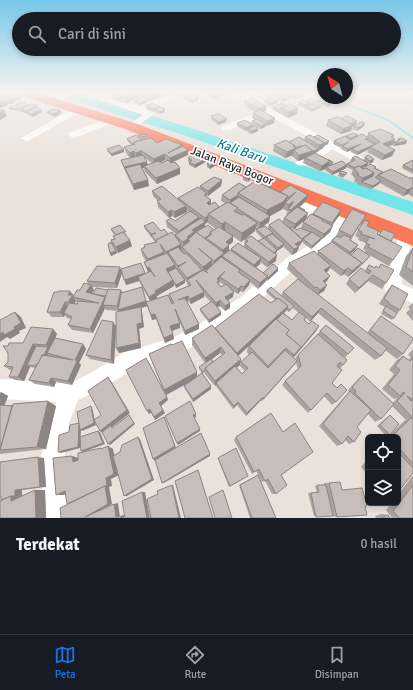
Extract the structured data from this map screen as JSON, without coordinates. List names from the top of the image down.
{
  "streets": {
    "highway": ["Jalan Raya Bogor"]
  },
  "water": ["Kali Baru"],
  "north": "top left",
  "page": {
    "search": "Cari di sini",
    "heading": ["Terdekat", "0 hasil"],
    "nav": ["Peta", "Rute", "Disimpan"]
  }
}
